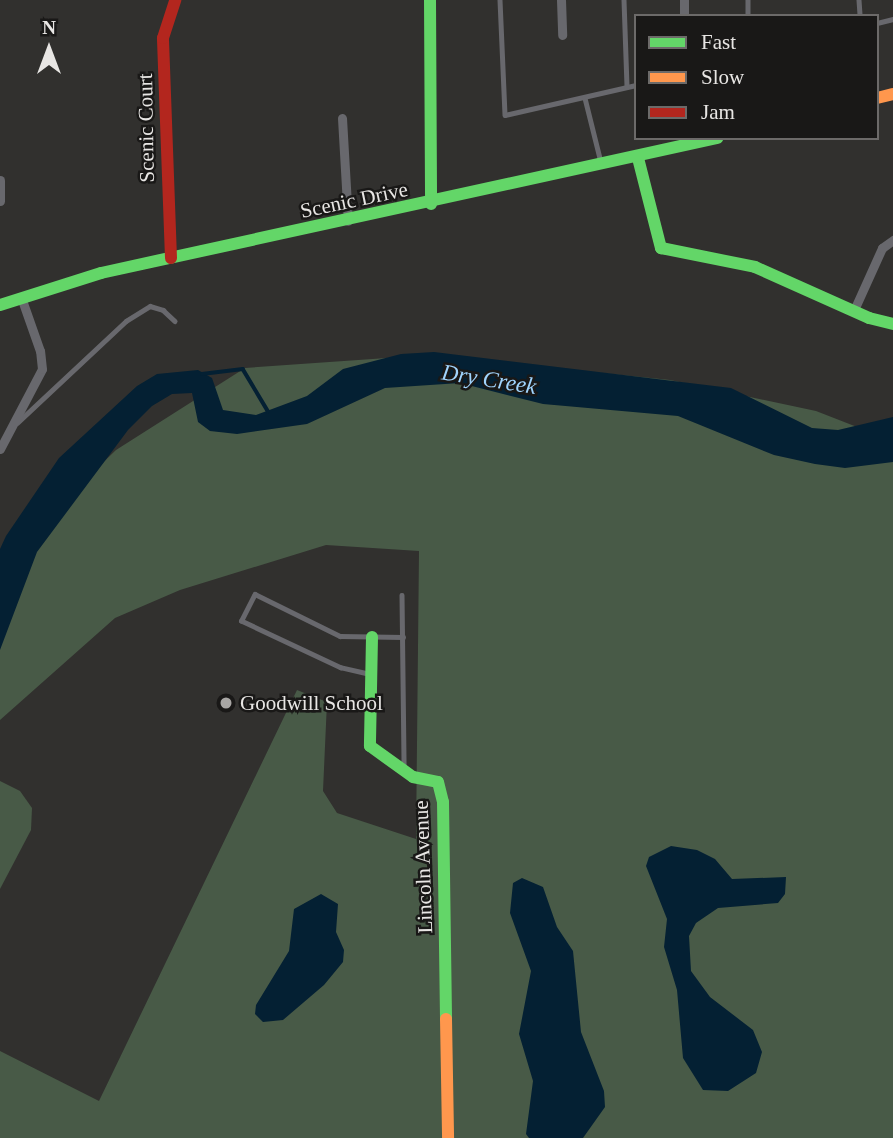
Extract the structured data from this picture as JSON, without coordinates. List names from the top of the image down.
{
  "streets": {
    "street": ["Scenic Court", "Scenic Drive", "Lincoln Avenue"]
  },
  "crossings": [
    ["Scenic Court", "Scenic Drive"]
  ],
  "water": ["Dry Creek"],
  "places": ["Goodwill School"],
  "legend": ["Fast", "Slow", "Jam"],
  "north": "top"
}
